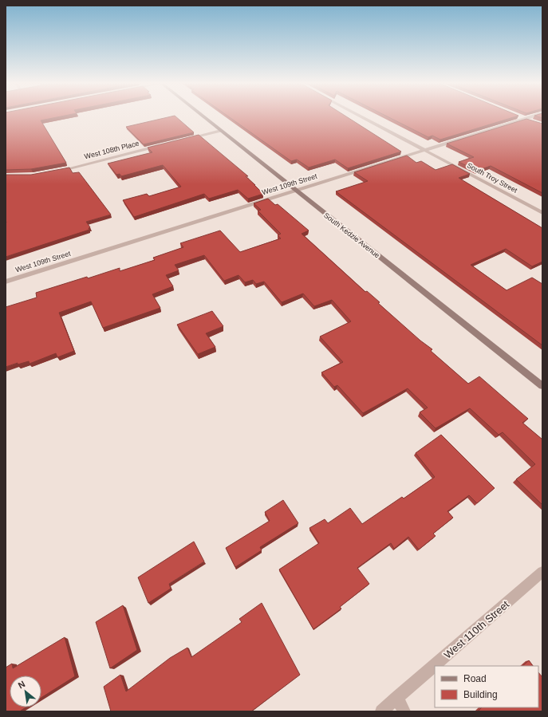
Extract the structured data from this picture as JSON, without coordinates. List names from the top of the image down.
{
  "streets": {
    "main road": ["South Kedzie Avenue"],
    "street": [
      "West 108th Place",
      "South Troy Street",
      "West 109th Street",
      "West 110th Street"
    ]
  },
  "crossings": [
    ["South Troy Street", "West 109th Street"],
    ["West 109th Street", "South Kedzie Avenue"]
  ],
  "legend": ["Road", "Building"],
  "north": "top left"
}
